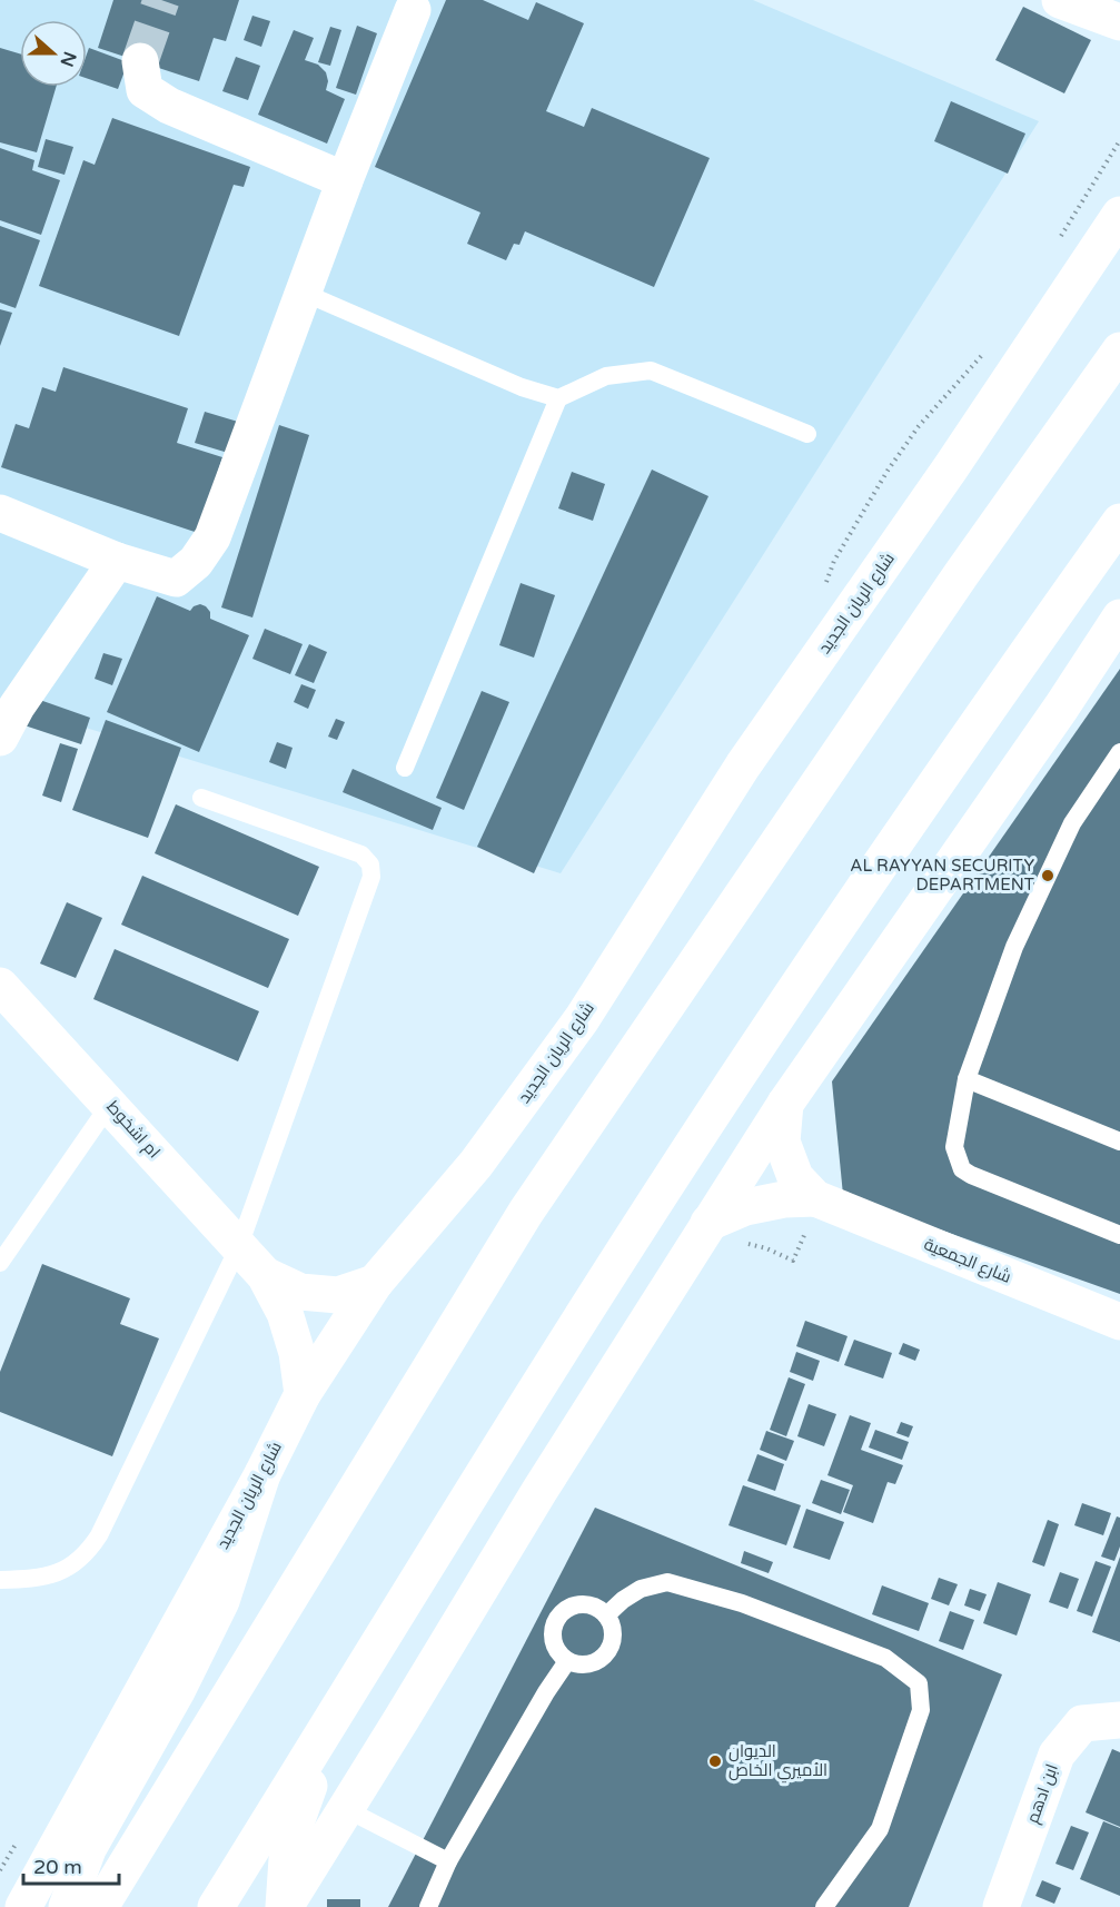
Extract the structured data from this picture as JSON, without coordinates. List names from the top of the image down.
{
  "streets": {
    "main road": [
      "شارع الريان الجديد",
      "ام اشخوط",
      "شارع الجمعية",
      "ابن ادهم"
    ]
  },
  "crossings": [
    ["شارع الريان الجديد", "ام اشخوط"]
  ],
  "places": ["AL RAYYAN SECURITY DEPARTMENT", "الديوان الأميري الخاص"],
  "scale_bar": "20 m",
  "north": "right"
}
